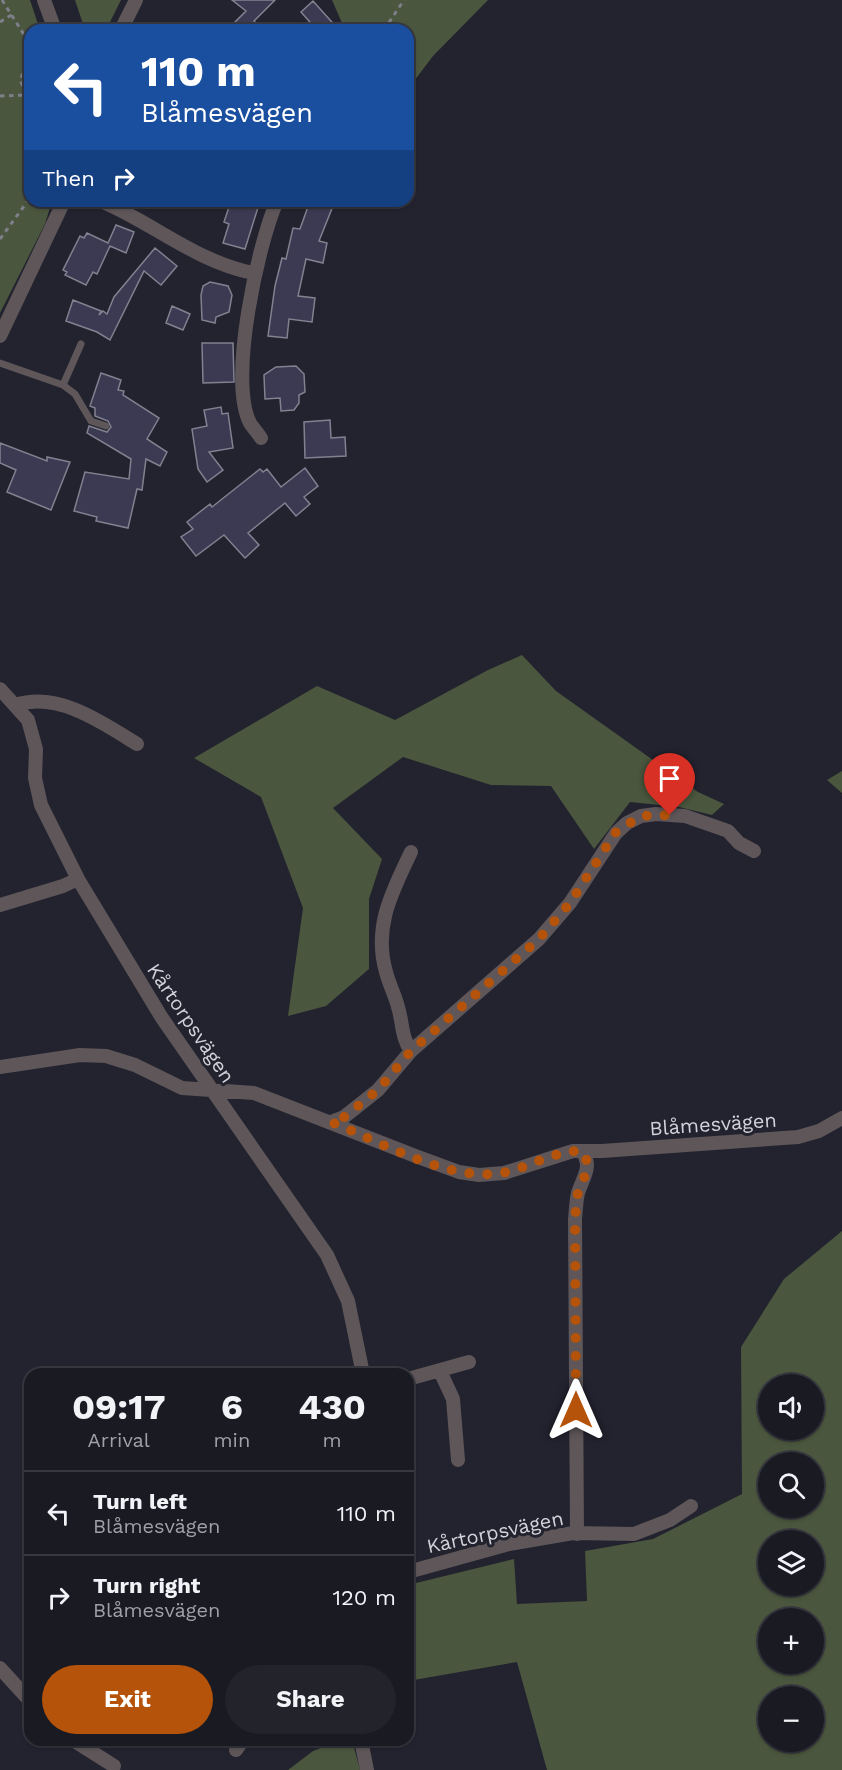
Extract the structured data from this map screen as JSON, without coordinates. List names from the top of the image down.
{
  "streets": {
    "street": ["Kårtorpsvägen", "Blåmesvägen"]
  },
  "crossings": [
    ["Kårtorpsvägen", "Blåmesvägen"]
  ],
  "page": {
    "turn": ["110 m", "Blåmesvägen"],
    "then": "Then",
    "eta": [
      "09:17",
      "Arrival",
      "6",
      "min",
      "430",
      "m"
    ],
    "map_buttons": ["+", "−"],
    "list": [
      {
        "name": "Turn left",
        "note": "Blåmesvägen",
        "value": "110 m"
      },
      {
        "name": "Turn right",
        "note": "Blåmesvägen",
        "value": "120 m"
      }
    ],
    "buttons": ["Exit", "Share"]
  }
}
